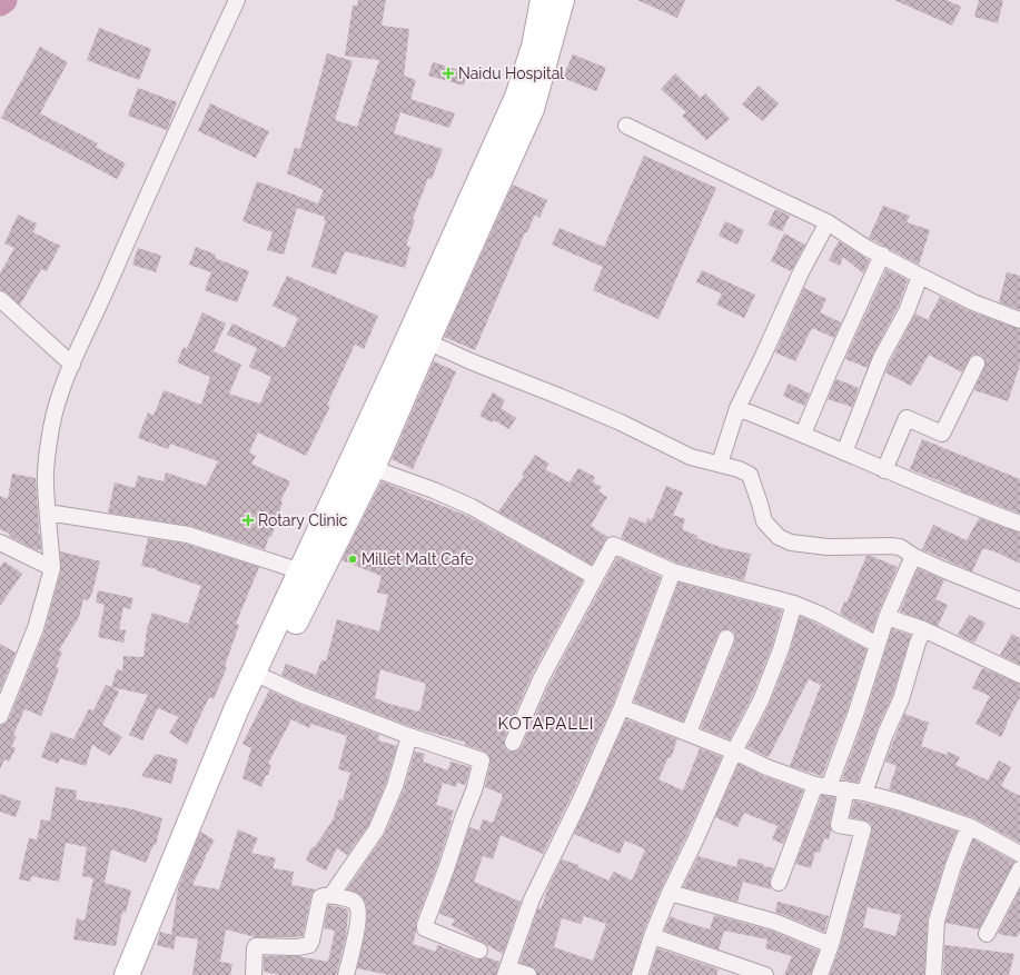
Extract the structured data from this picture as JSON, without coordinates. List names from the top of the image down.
{
  "districts": ["KOTAPALLI"],
  "places": {
    "health": ["Naidu Hospital", "Rotary Clinic"],
    "other": ["Millet Malt Cafe"]
  }
}
